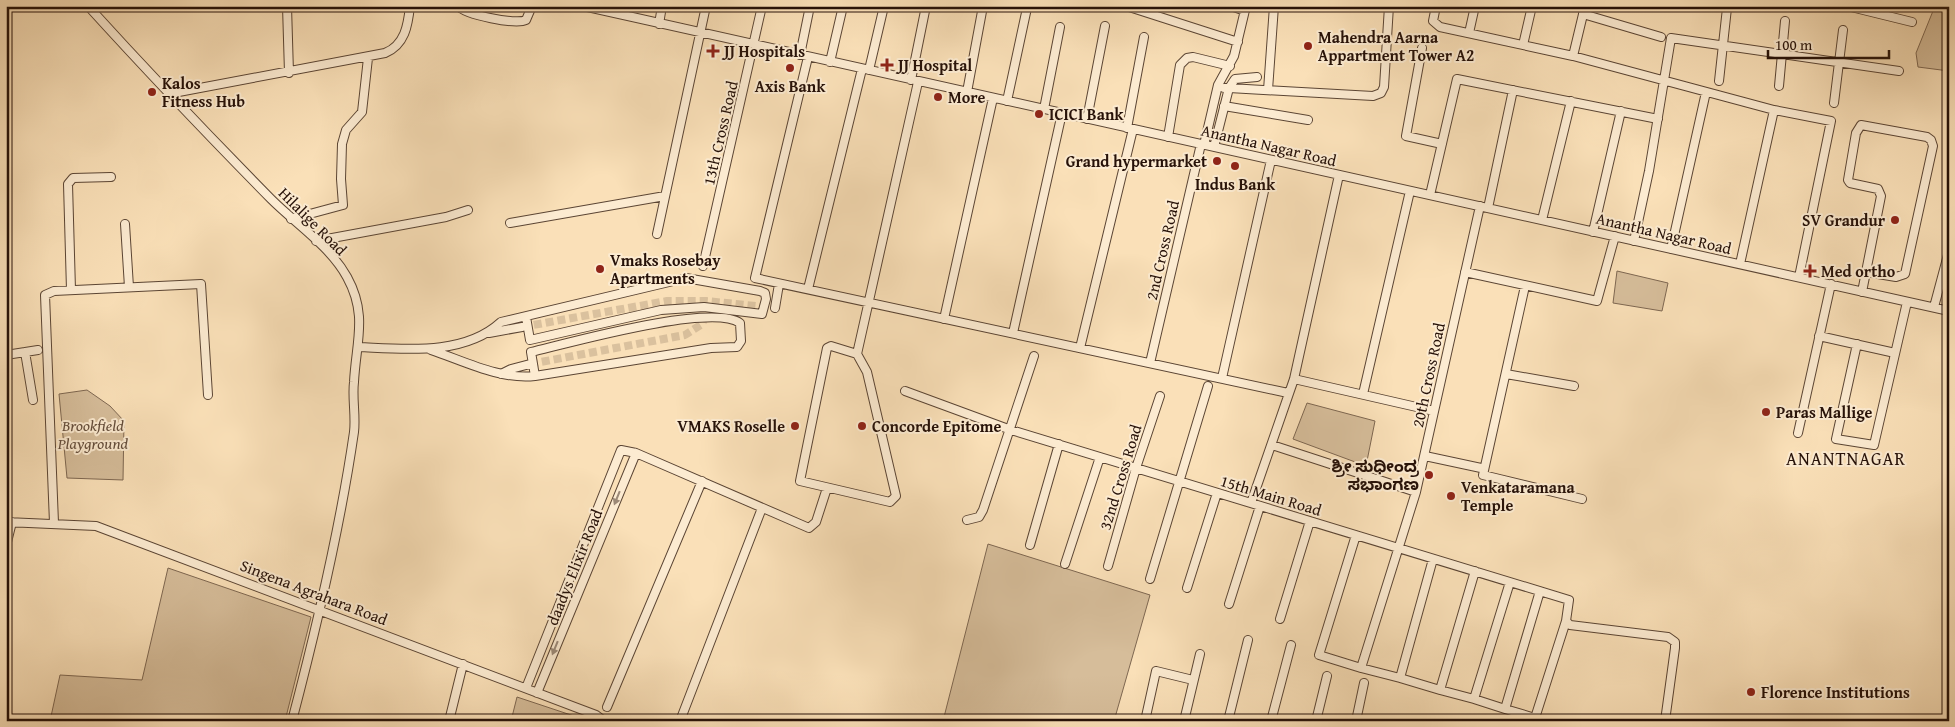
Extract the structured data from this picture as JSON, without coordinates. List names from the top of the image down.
{
  "streets": {
    "street": [
      "13th Cross Road",
      "Anantha Nagar Road",
      "Hilalige Road",
      "2nd Cross Road",
      "20th Cross Road",
      "32nd Cross Road",
      "15th Main Road",
      "daadys Elixir Road",
      "Singena Agrahara Road"
    ]
  },
  "crossings": [
    ["13th Cross Road", "Anantha Nagar Road"],
    ["Anantha Nagar Road", "2nd Cross Road"],
    ["Anantha Nagar Road", "20th Cross Road"],
    ["Hilalige Road", "Singena Agrahara Road"],
    ["20th Cross Road", "15th Main Road"],
    ["32nd Cross Road", "15th Main Road"],
    ["daadys Elixir Road", "Singena Agrahara Road"]
  ],
  "districts": ["ANANTNAGAR"],
  "parks": ["Brookfield Playground"],
  "places": {
    "other": [
      "Mahendra Aarna Appartment Tower A2",
      "Axis Bank",
      "Kalos Fitness Hub",
      "More",
      "ICICI Bank",
      "Grand hypermarket",
      "Indus Bank",
      "SV Grandur",
      "Vmaks Rosebay Apartments",
      "Paras Mallige",
      "VMAKS Roselle",
      "Concorde Epitome",
      "ಶ್ರೀ ಸುಧೀಂದ್ರ ಸಭಾಂಗಣ",
      "Venkataramana Temple",
      "Florence Institutions"
    ],
    "health": ["JJ Hospitals", "JJ Hospital", "Med ortho"]
  },
  "scale_bar": "100 m"
}
